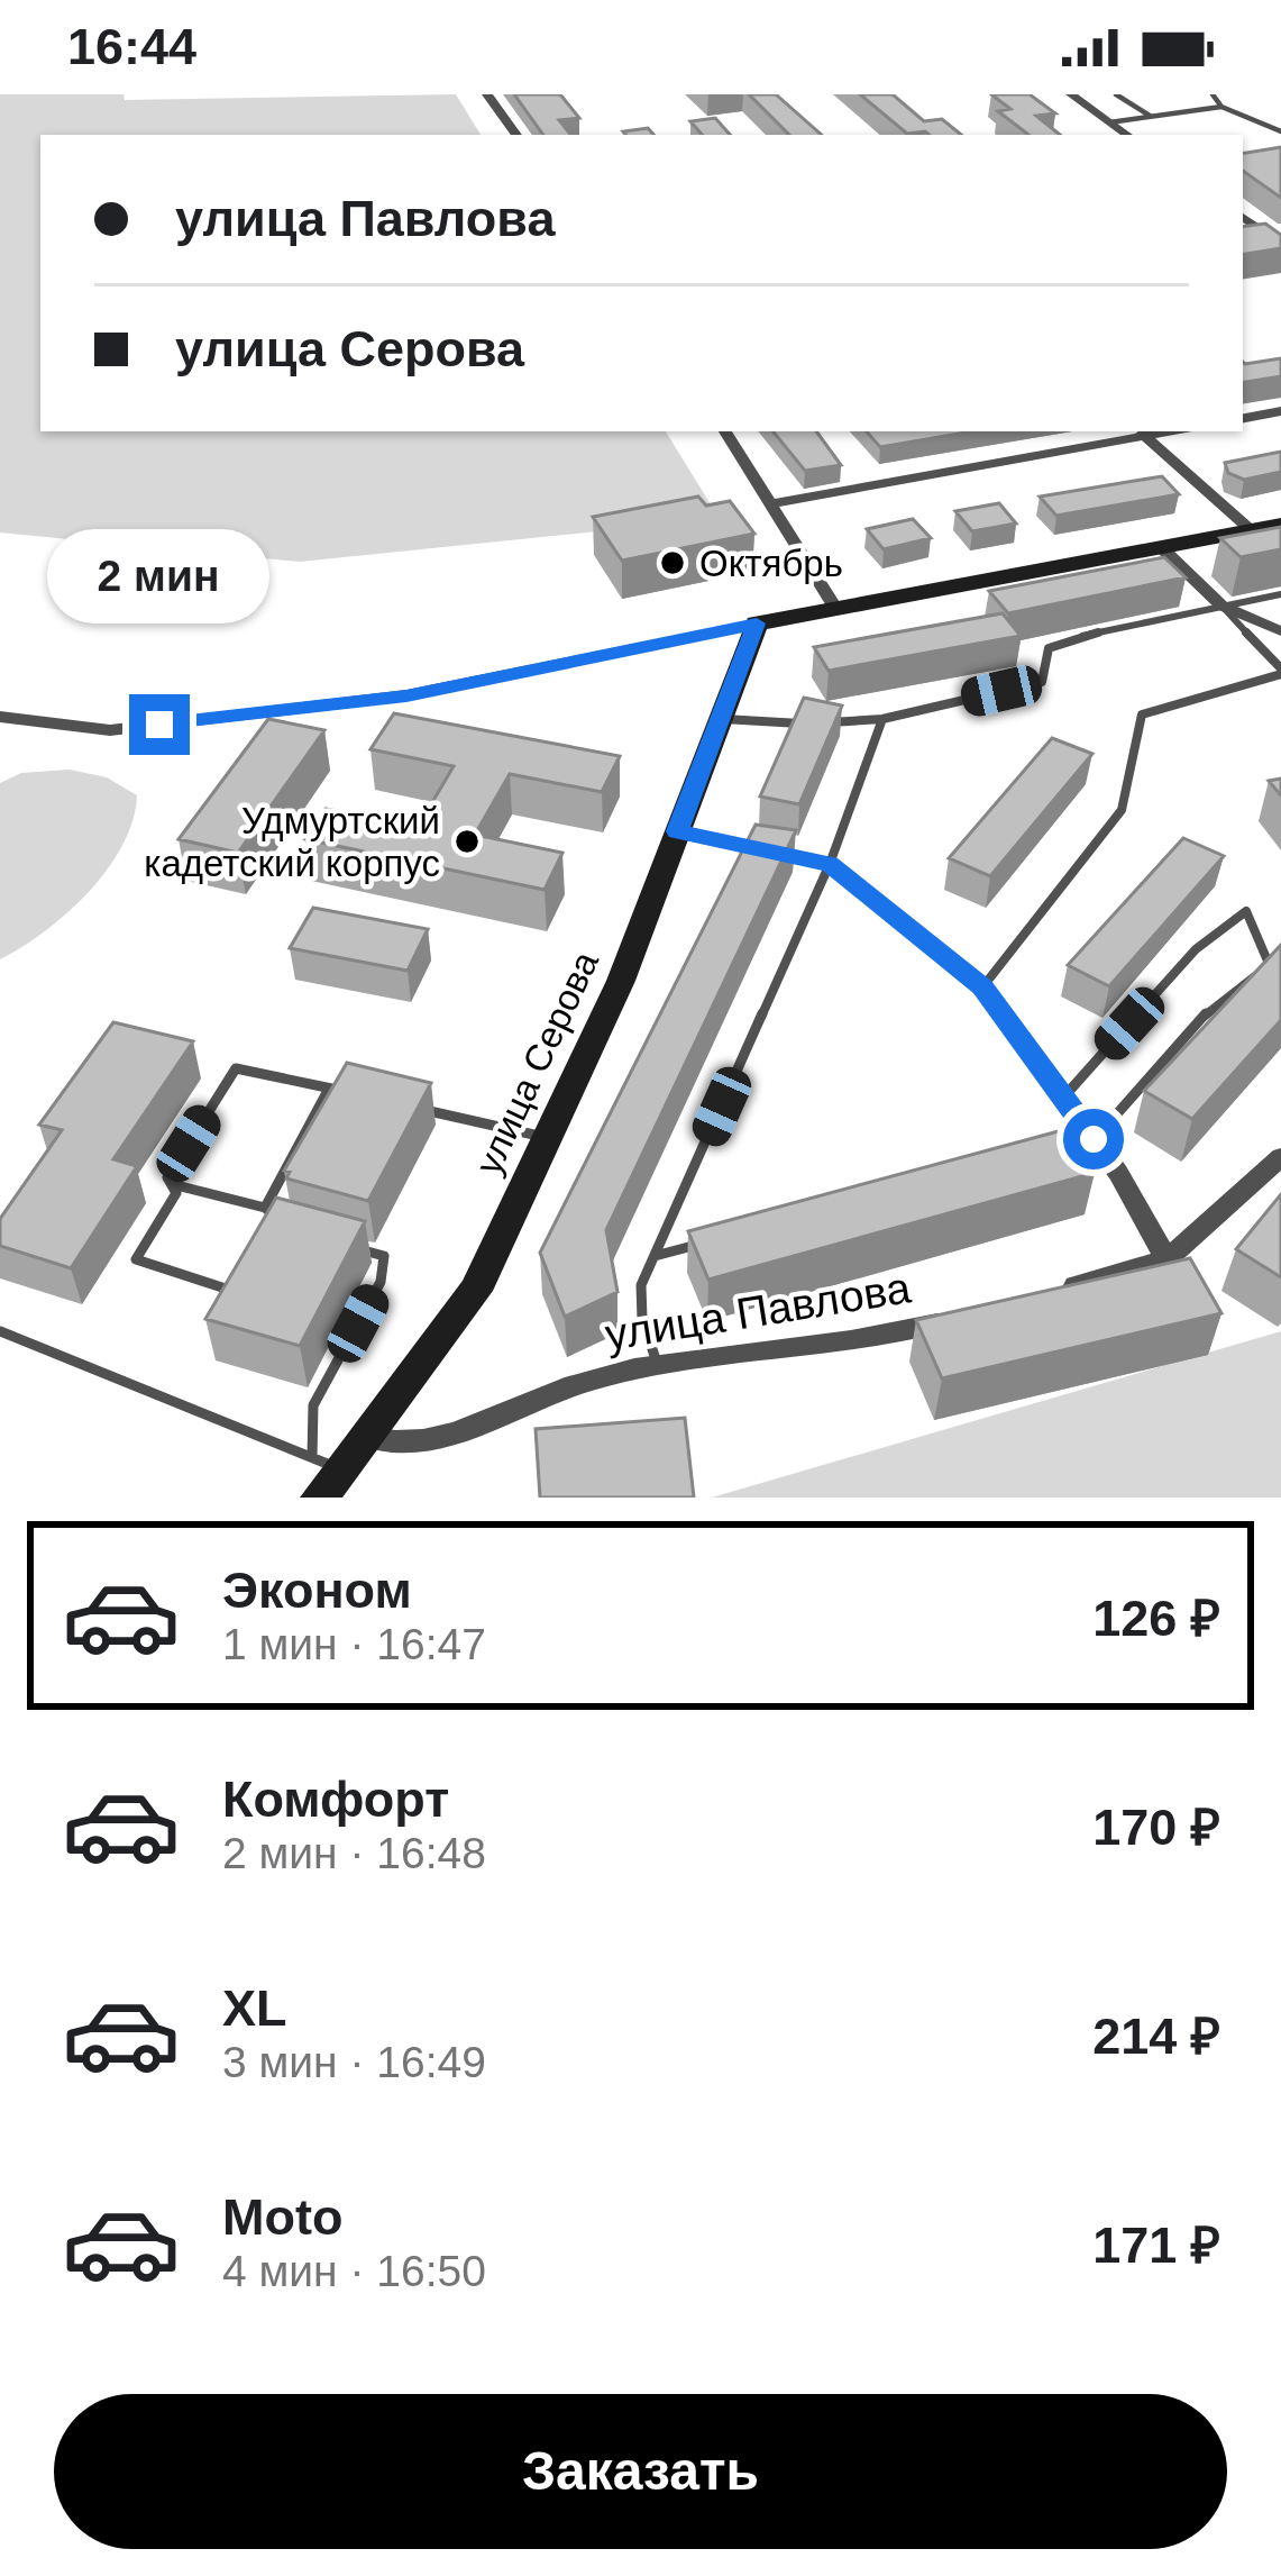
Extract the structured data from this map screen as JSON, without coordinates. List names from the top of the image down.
{
  "streets": {
    "main road": ["улица Серова"],
    "street": ["улица Павлова"]
  },
  "crossings": [
    ["улица Серова", "улица Павлова"]
  ],
  "places": ["Октябрь", "Удмуртский кадетский корпус"],
  "page": {
    "status": "16:44",
    "banner": ["улица Павлова", "улица Серова"],
    "bubble": "2 мин",
    "list": [
      {
        "name": "Эконом",
        "note": "1 мин · 16:47",
        "value": "126 ₽"
      },
      {
        "name": "Комфорт",
        "note": "2 мин · 16:48",
        "value": "170 ₽"
      },
      {
        "name": "XL",
        "note": "3 мин · 16:49",
        "value": "214 ₽"
      },
      {
        "name": "Moto",
        "note": "4 мин · 16:50",
        "value": "171 ₽"
      }
    ],
    "buttons": "Заказать"
  }
}
